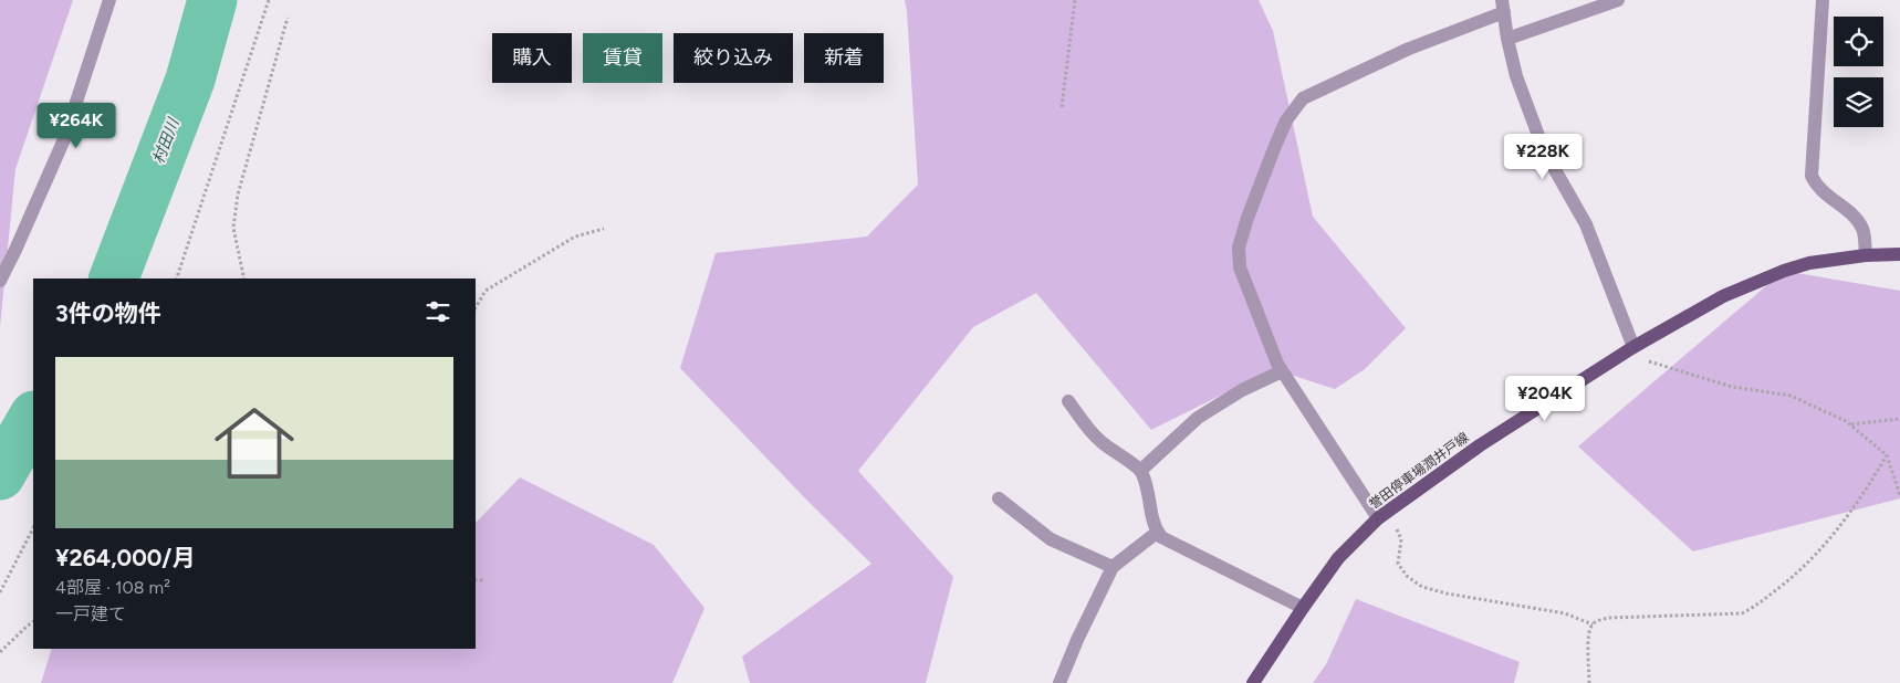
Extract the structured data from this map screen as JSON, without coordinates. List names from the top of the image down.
{
  "streets": {
    "main road": ["誉田停車場潤井戸線"]
  },
  "water": ["村田川"],
  "page": {
    "chip": [
      "購入",
      "賃貸",
      "絞り込み",
      "新着"
    ],
    "price": ["¥264K", "¥228K", "¥204K"],
    "heading": "3件の物件",
    "list": [
      {
        "name": "¥264,000/月",
        "note": "4部屋 · 108 m² · 一戸建て"
      }
    ]
  }
}
